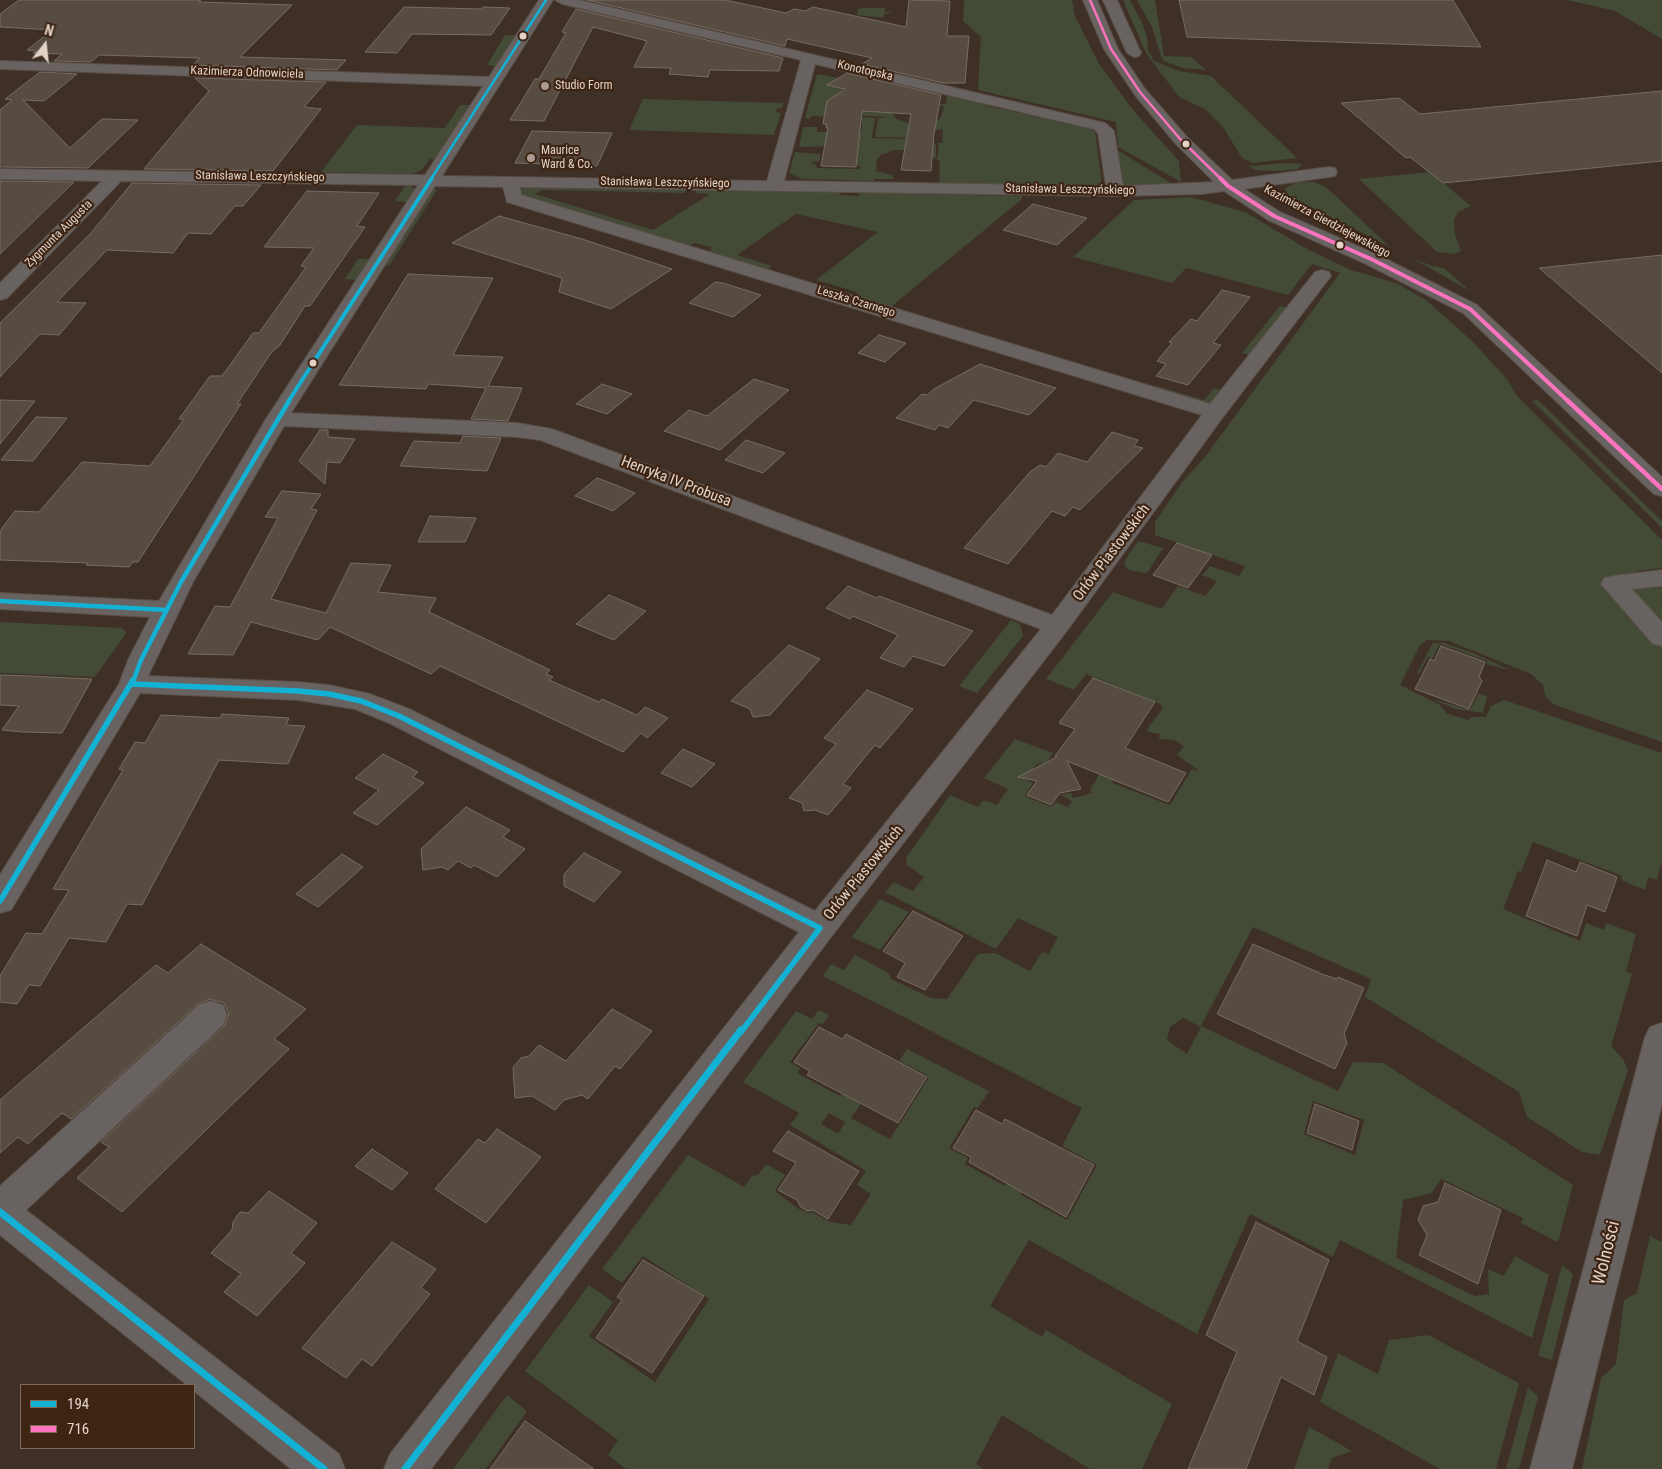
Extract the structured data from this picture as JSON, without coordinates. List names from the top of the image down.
{
  "streets": {
    "street": [
      "Konotopska",
      "Kazimierza Odnowiciela",
      "Stanisława Leszczyńskiego",
      "Kazimierza Gierdziejewskiego",
      "Zygmunta Augusta",
      "Leszka Czarnego",
      "Henryka IV Probusa",
      "Orłów Piastowskich",
      "Wolności"
    ]
  },
  "crossings": [
    ["Konotopska", "Stanisława Leszczyńskiego"],
    ["Stanisława Leszczyńskiego", "Kazimierza Gierdziejewskiego"],
    ["Stanisława Leszczyńskiego", "Zygmunta Augusta"],
    ["Stanisława Leszczyńskiego", "Leszka Czarnego"],
    ["Leszka Czarnego", "Orłów Piastowskich"],
    ["Henryka IV Probusa", "Orłów Piastowskich"]
  ],
  "places": ["Studio Form", "Maurice Ward & Co."],
  "lines": ["transit line 194", "transit line 716"],
  "legend": ["194", "716"],
  "north": "top"
}
